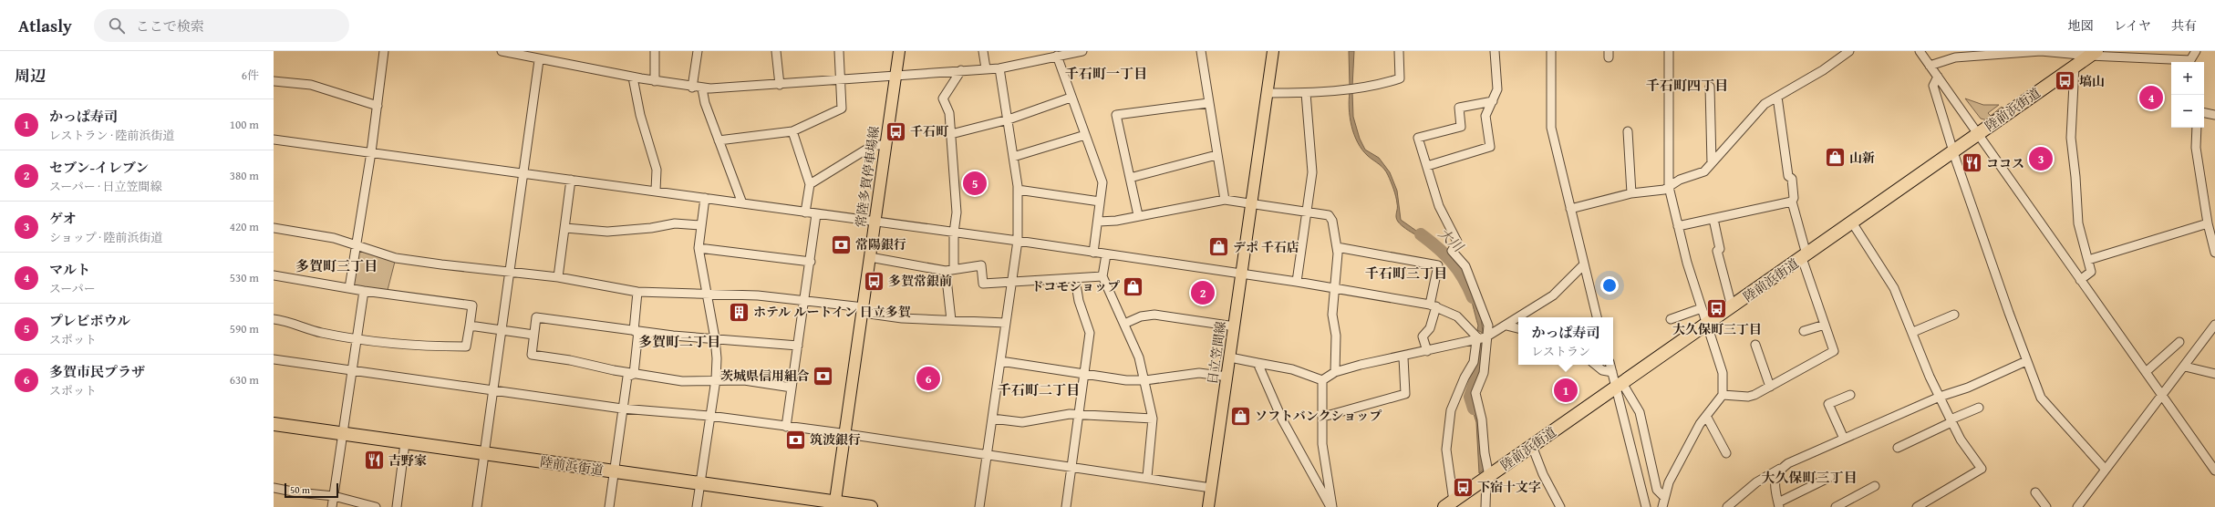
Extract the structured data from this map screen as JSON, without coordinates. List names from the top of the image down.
{
  "streets": {
    "highway": ["陸前浜街道"],
    "main road": ["常陸多賀停車場線", "日立笠間線"]
  },
  "crossings": [
    ["陸前浜街道", "常陸多賀停車場線"]
  ],
  "districts": [
    "千石町一丁目",
    "千石町四丁目",
    "多賀町三丁目",
    "千石町三丁目",
    "多賀町二丁目",
    "千石町二丁目",
    "大久保町三丁目"
  ],
  "water": ["大川"],
  "places": {
    "bus stop": [
      "塙山",
      "千石町",
      "多賀常銀前",
      "大久保町三丁目",
      "下宿十文字"
    ],
    "shop": [
      "山新",
      "デポ 千石店",
      "ドコモショップ",
      "ソフトバンクショップ"
    ],
    "restaurant": ["ココス", "吉野家"],
    "bank": ["常陽銀行", "茨城県信用組合", "筑波銀行"],
    "building": ["ホテル ルートイン 日立多賀"]
  },
  "scale_bar": "50 m",
  "page": {
    "header": "Atlasly",
    "search": "ここで検索",
    "nav": ["地図", "レイヤ", "共有"],
    "heading": ["周辺", "6件"],
    "map_buttons": ["+", "−"],
    "pins": [
      "4",
      "3",
      "5",
      "2",
      "6",
      "1"
    ],
    "list": [
      {
        "mark": "1",
        "name": "かっぱ寿司",
        "note": "レストラン · 陸前浜街道",
        "value": "100 m"
      },
      {
        "mark": "2",
        "name": "セブン-イレブン",
        "note": "スーパー · 日立笠間線",
        "value": "380 m"
      },
      {
        "mark": "3",
        "name": "ゲオ",
        "note": "ショップ · 陸前浜街道",
        "value": "420 m"
      },
      {
        "mark": "4",
        "name": "マルト",
        "note": "スーパー",
        "value": "530 m"
      },
      {
        "mark": "5",
        "name": "プレビボウル",
        "note": "スポット",
        "value": "590 m"
      },
      {
        "mark": "6",
        "name": "多賀市民プラザ",
        "note": "スポット",
        "value": "630 m"
      }
    ],
    "popup": ["かっぱ寿司", "レストラン"],
    "scale": "50 m"
  }
}
